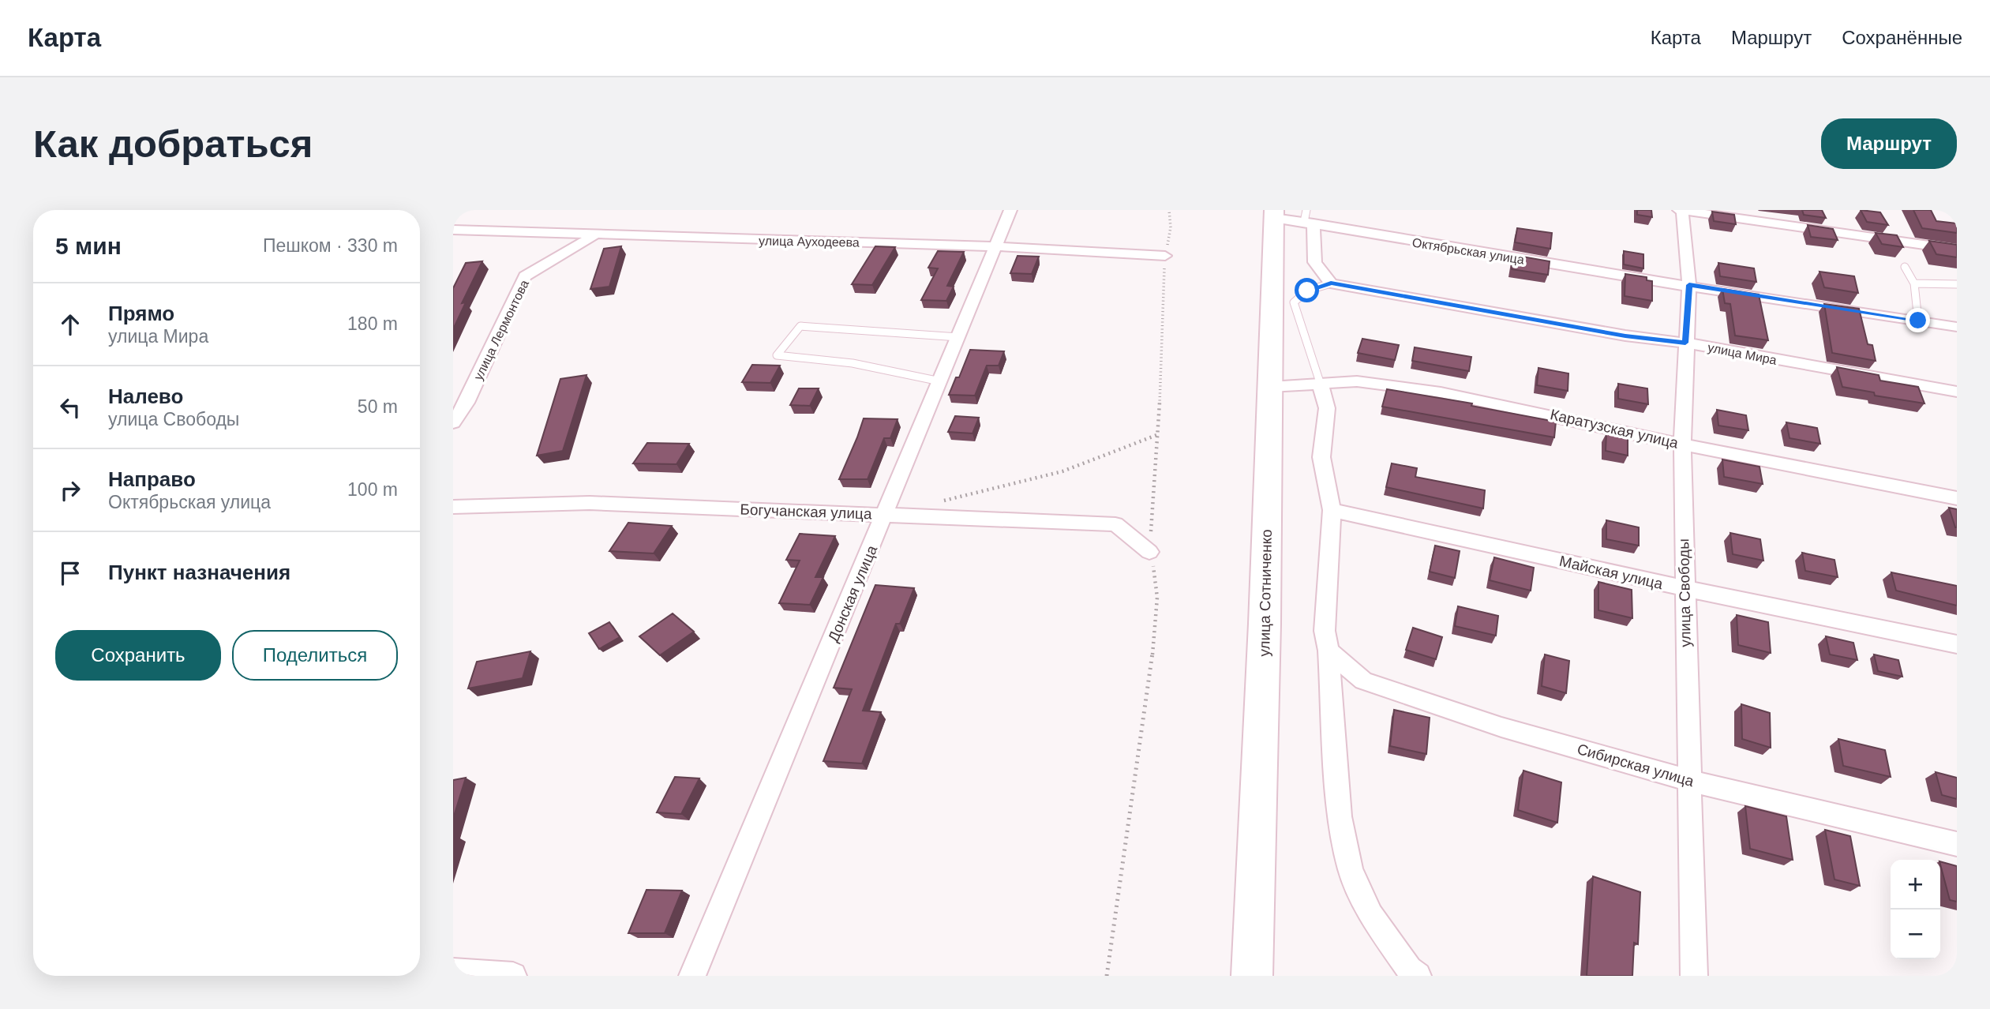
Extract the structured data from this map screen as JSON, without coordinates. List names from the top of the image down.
{
  "streets": {
    "main road": ["улица Сотниченко"],
    "street": [
      "улица Ауходеева",
      "Октябрьская улица",
      "улица Лермонтова",
      "улица Мира",
      "Каратузская улица",
      "Богучанская улица",
      "Майская улица",
      "улица Свободы",
      "Донская улица",
      "Сибирская улица"
    ]
  },
  "crossings": [
    ["улица Ауходеева", "улица Лермонтова"],
    ["улица Ауходеева", "Донская улица"],
    ["Октябрьская улица", "улица Сотниченко"],
    ["Октябрьская улица", "улица Свободы"],
    ["улица Мира", "улица Свободы"],
    ["Каратузская улица", "улица Сотниченко"],
    ["Каратузская улица", "улица Свободы"],
    ["Богучанская улица", "Донская улица"],
    ["Майская улица", "улица Свободы"],
    ["улица Свободы", "Сибирская улица"]
  ],
  "page": {
    "header": "Карта",
    "nav": ["Карта", "Маршрут", "Сохранённые"],
    "buttons": [
      "Маршрут",
      ["Сохранить", "Поделиться"]
    ],
    "title": "Как добраться",
    "heading": ["5 мин", "Пешком · 330 m"],
    "list": [
      ["Прямо", "улица Мира", "180 m"],
      ["Налево", "улица Свободы", "50 m"],
      ["Направо", "Октябрьская улица", "100 m"],
      "Пункт назначения"
    ],
    "map_buttons": ["+", "−"]
  }
}
